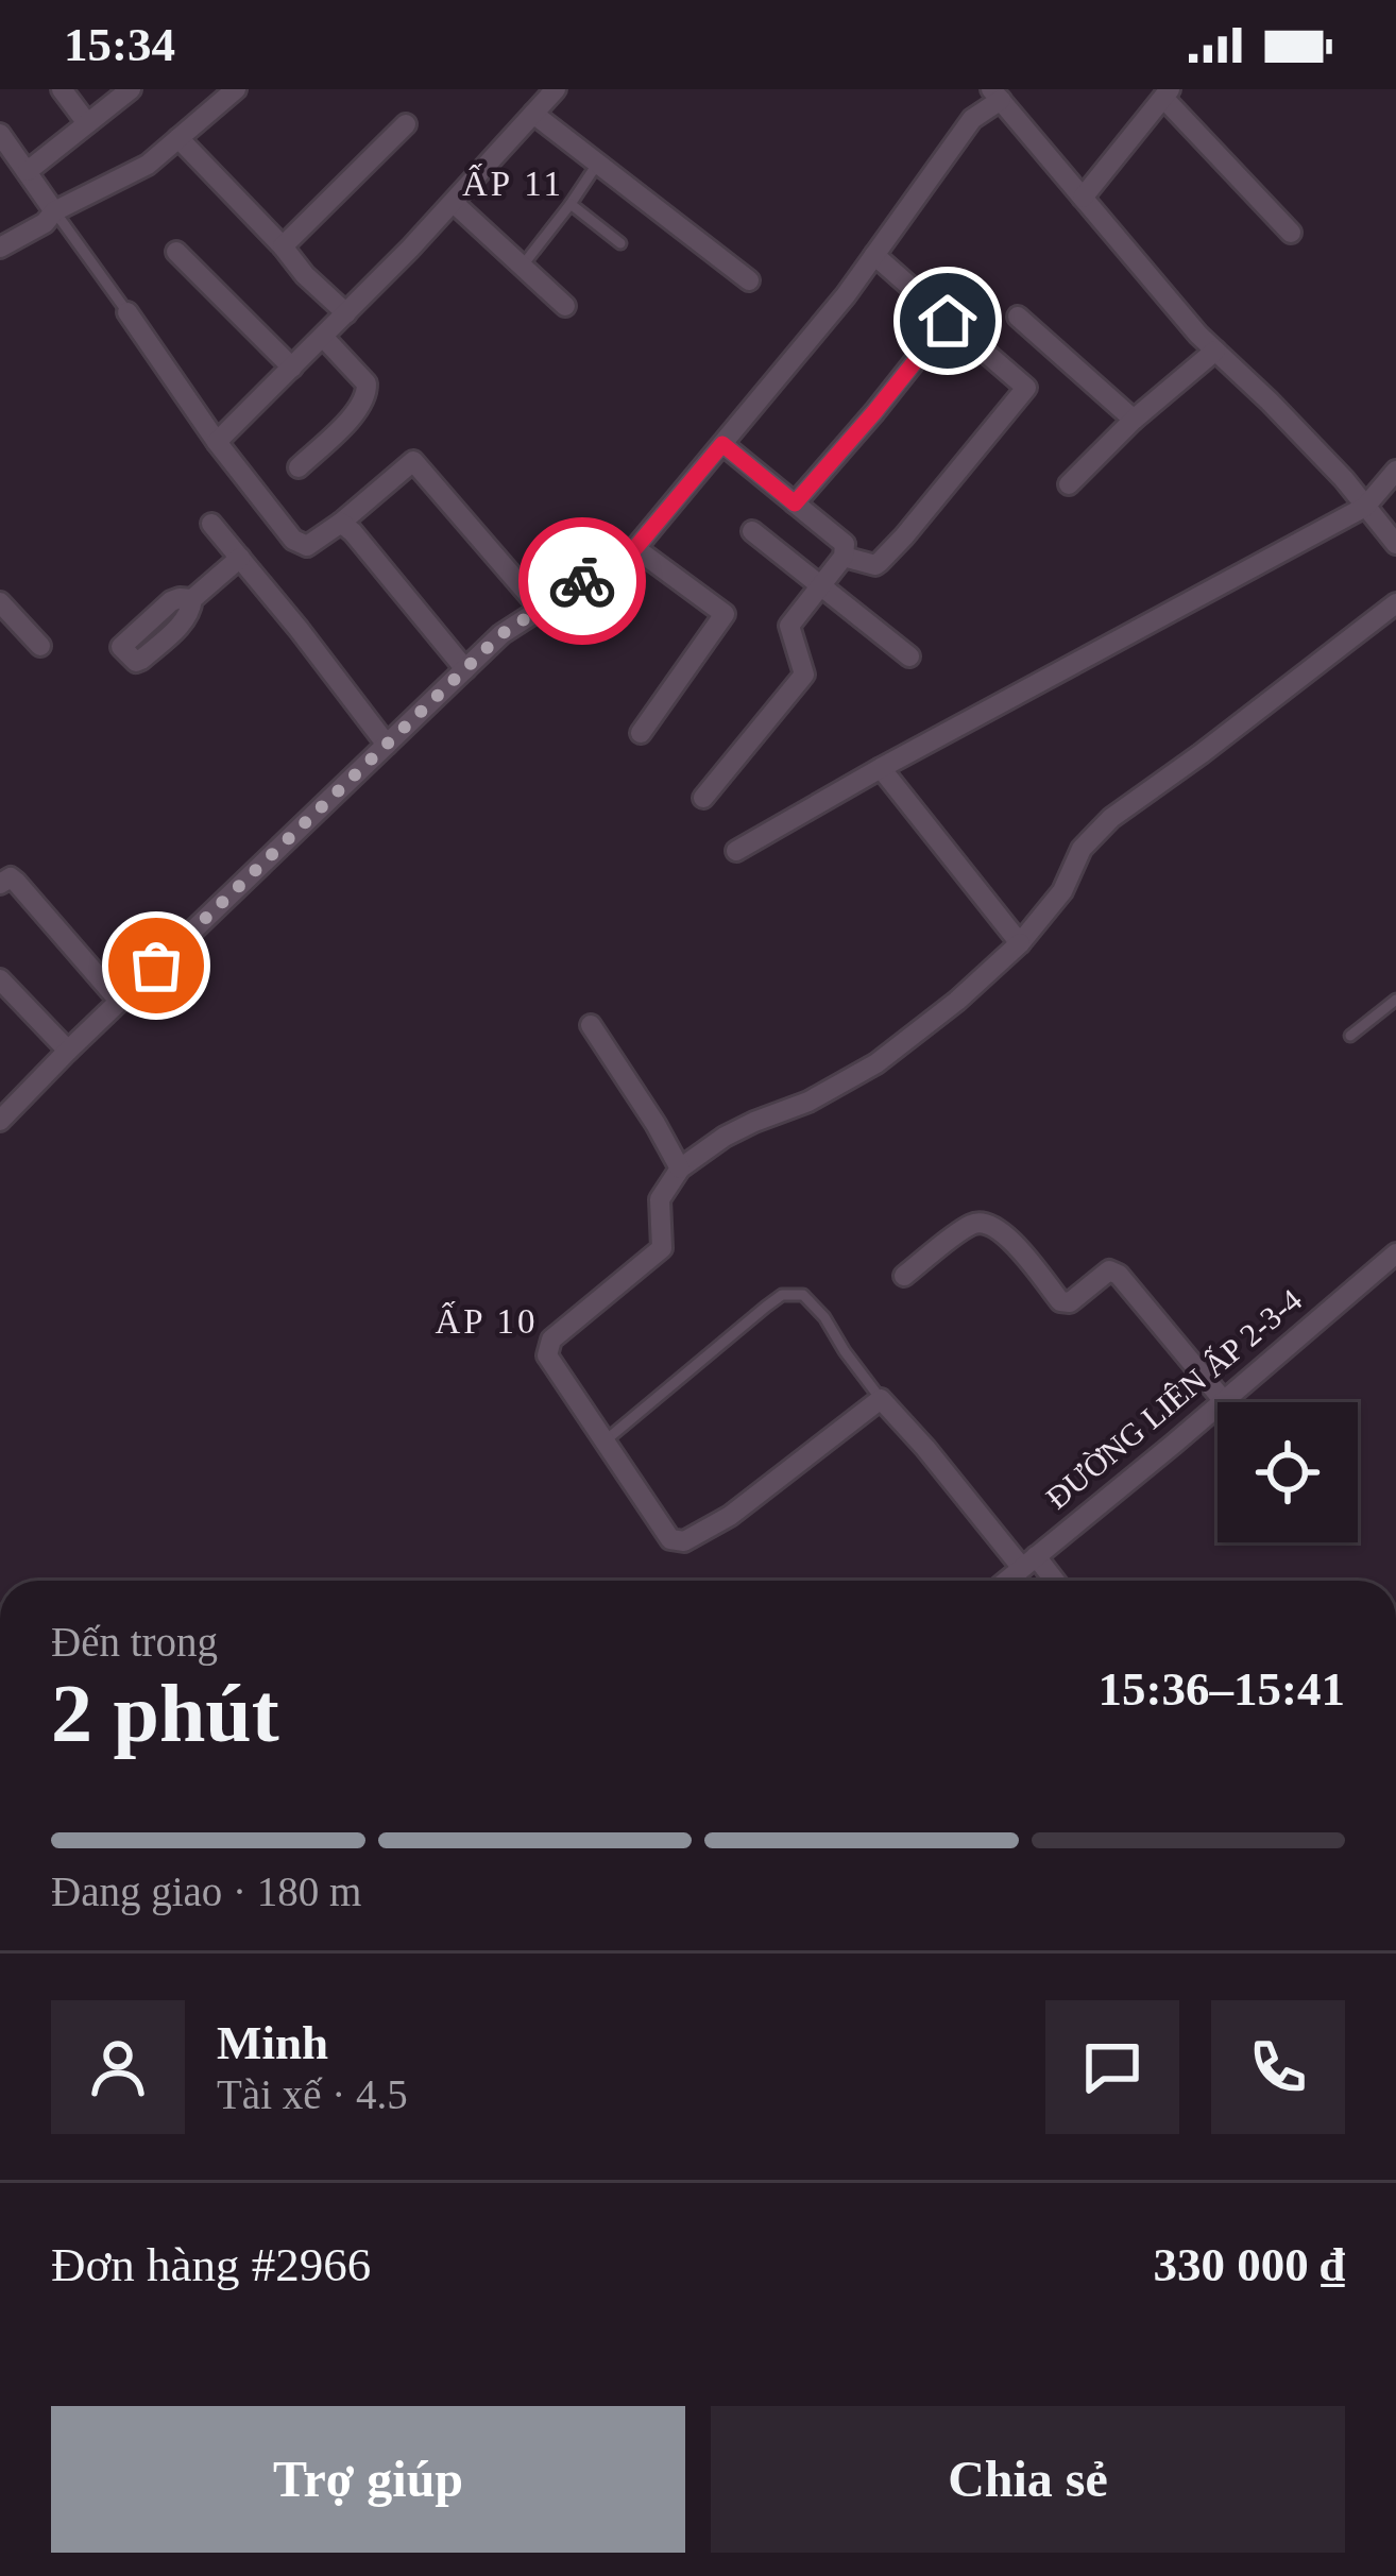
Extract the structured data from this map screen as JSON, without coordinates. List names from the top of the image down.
{
  "streets": {
    "street": ["ĐƯỜNG LIÊN ẤP 2-3-4"]
  },
  "districts": ["ẤP 11", "ẤP 10"],
  "page": {
    "status": "15:34",
    "heading": ["2 phút", "Đến trong", "15:36–15:41"],
    "panel": [
      "Minh",
      "Tài xế · 4.5",
      "Đơn hàng #2966",
      "330 000 ₫"
    ],
    "bar": "Đang giao · 180 m",
    "buttons": ["Trợ giúp", "Chia sẻ"]
  }
}
